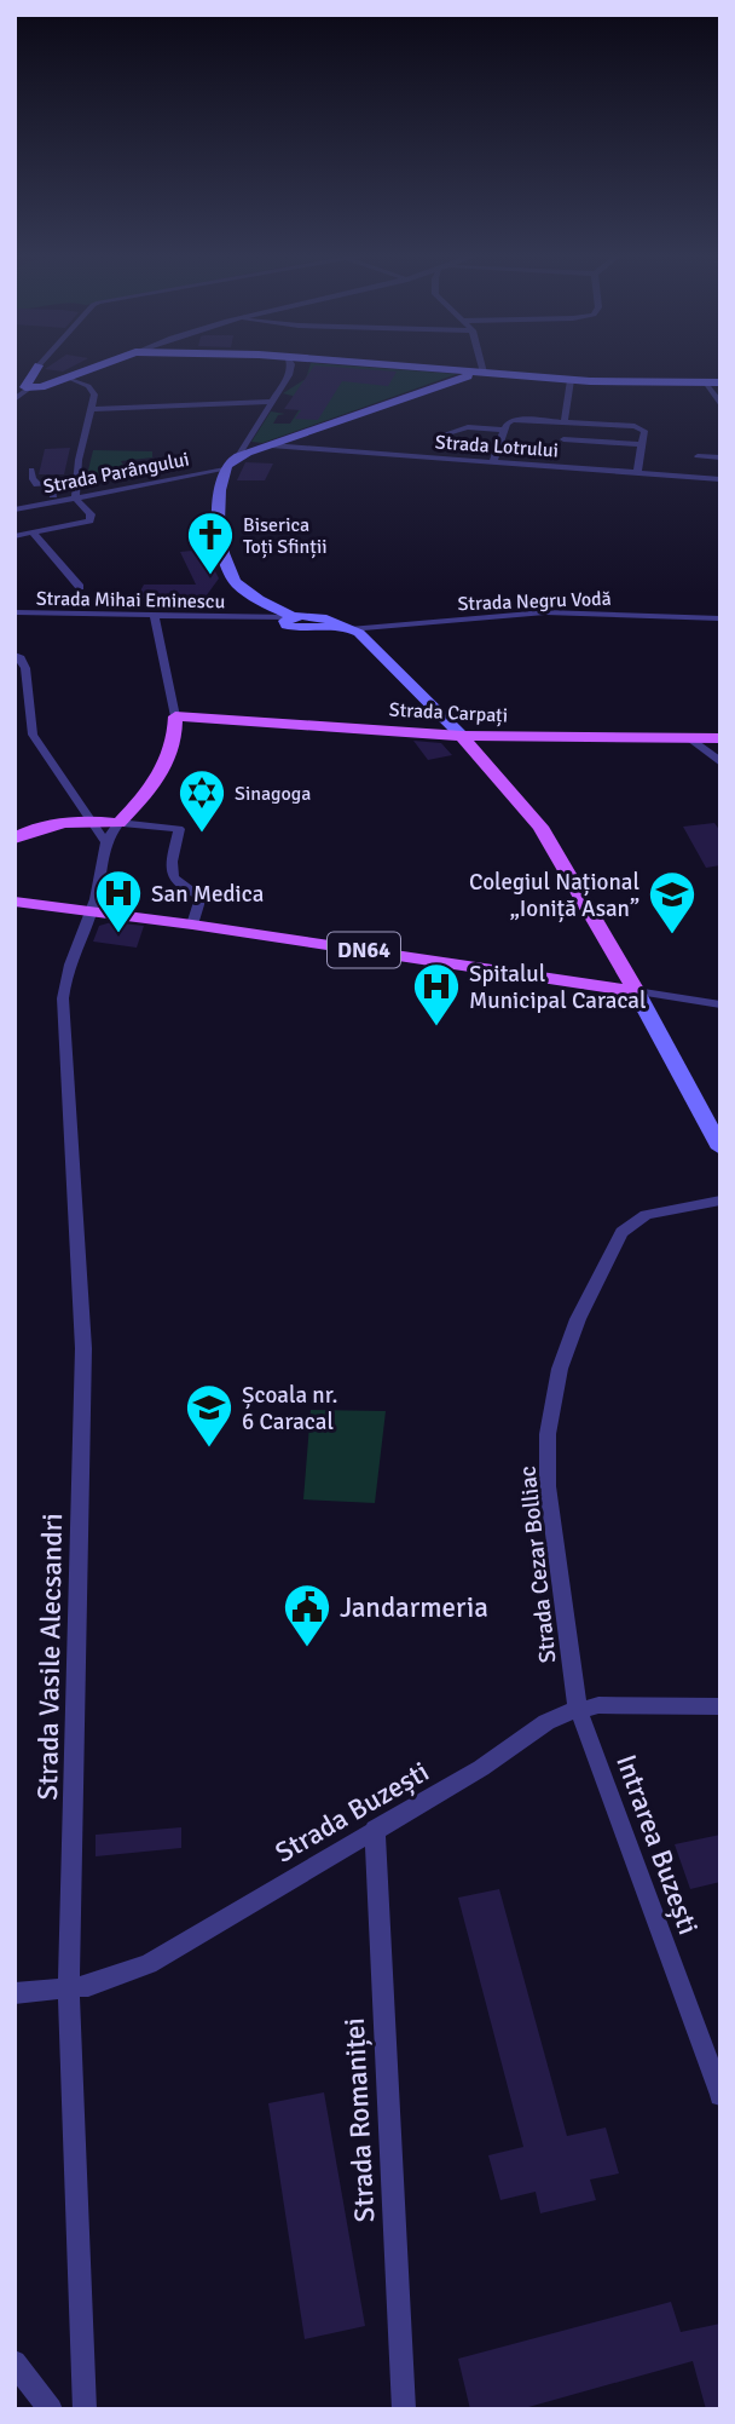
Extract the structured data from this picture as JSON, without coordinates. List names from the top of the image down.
{
  "streets": {
    "main road": ["Strada Carpați", "DN64"],
    "street": [
      "Strada Lotrului",
      "Strada Parângului",
      "Strada Mihai Eminescu",
      "Strada Negru Vodă",
      "Strada Cezar Bolliac",
      "Strada Vasile Alecsandri",
      "Strada Buzești",
      "Intrarea Buzești",
      "Strada Romaniței"
    ]
  },
  "crossings": [
    ["DN64", "Strada Vasile Alecsandri"],
    ["Strada Cezar Bolliac", "Strada Buzești"],
    ["Strada Cezar Bolliac", "Intrarea Buzești"],
    ["Strada Vasile Alecsandri", "Strada Buzești"],
    ["Strada Buzești", "Intrarea Buzești"],
    ["Strada Buzești", "Strada Romaniței"]
  ],
  "places": {
    "church": ["Biserica Toți Sfinții"],
    "synagogue": ["Sinagoga"],
    "hospital": ["San Medica", "Spitalul Municipal Caracal"],
    "school or university": ["Colegiul Național „Ioniță Asan”", "Școala nr. 6 Caracal"],
    "public building": ["Jandarmeria"]
  }
}
